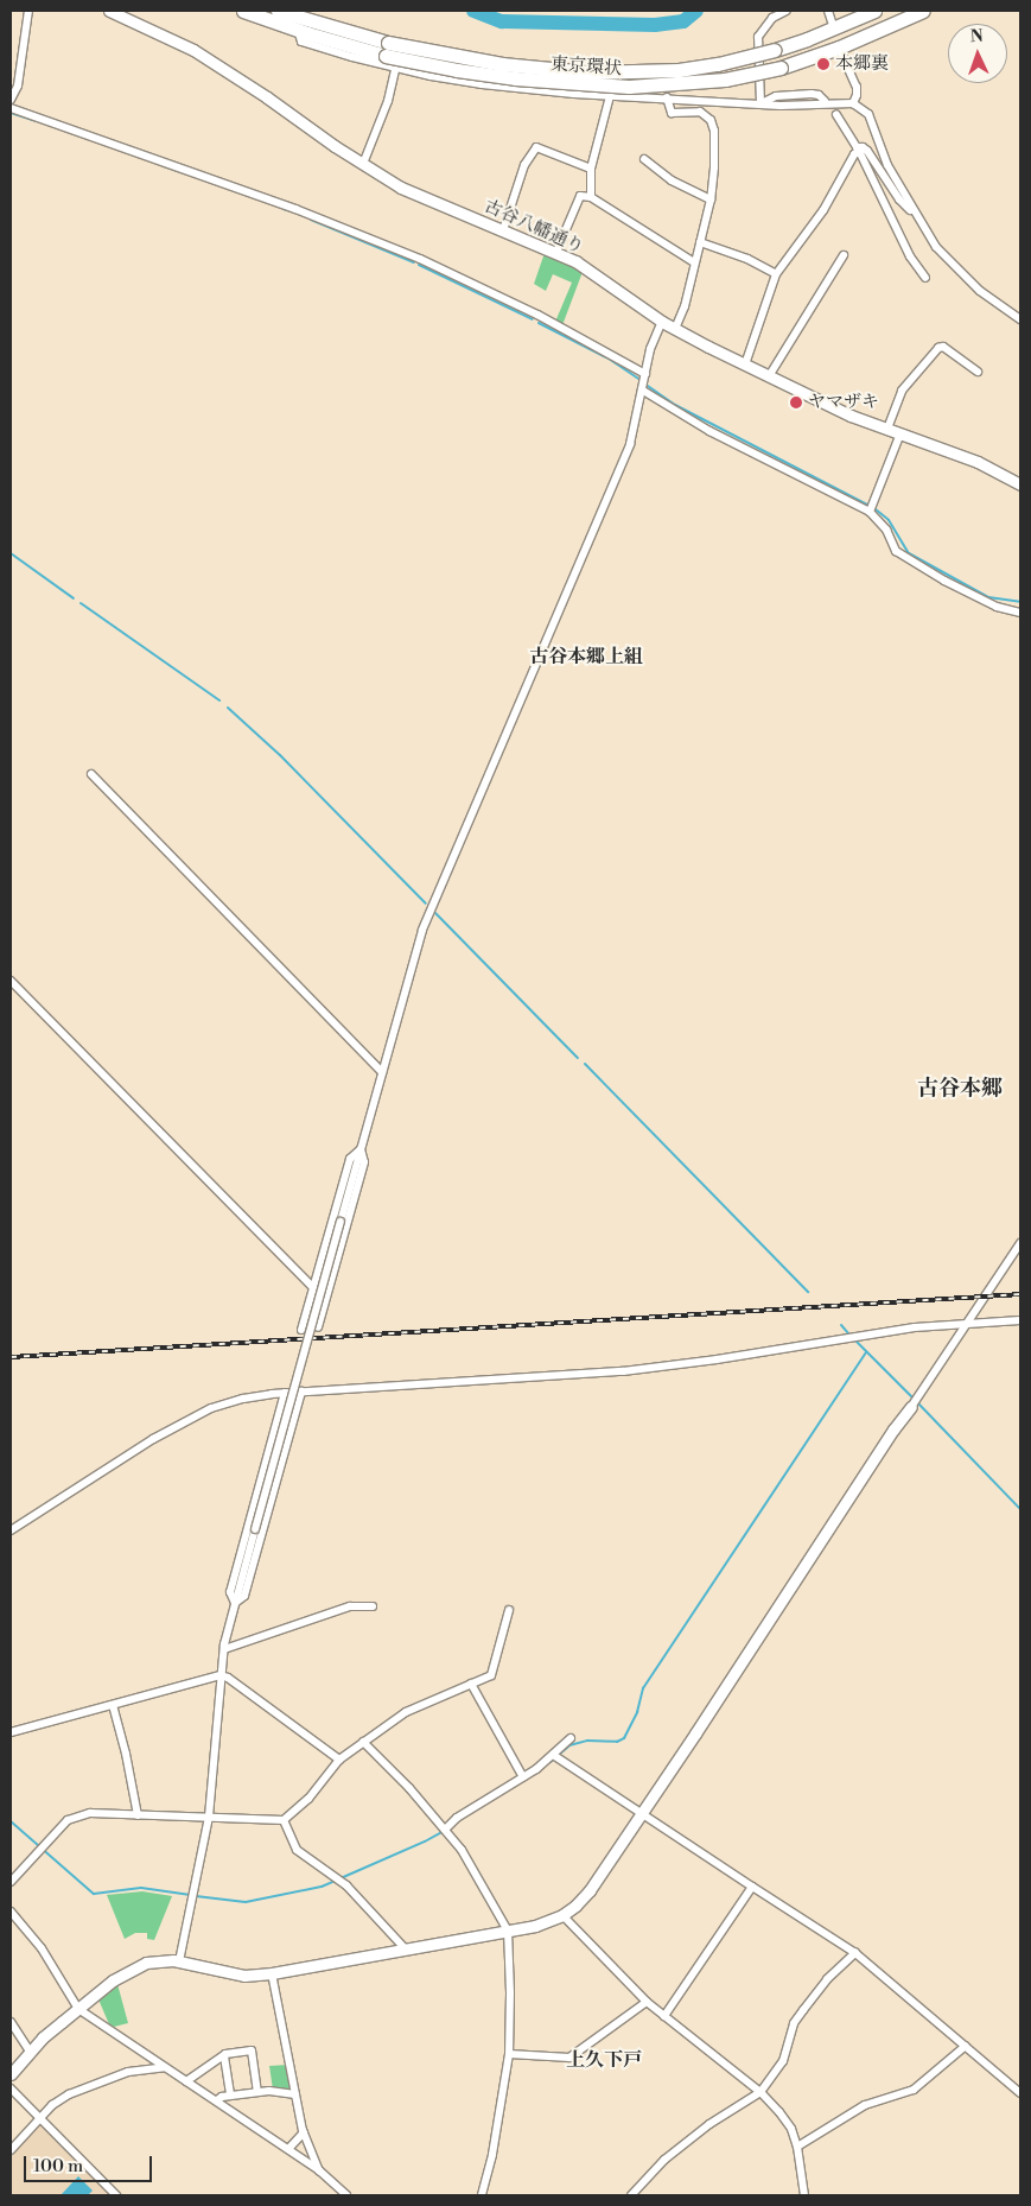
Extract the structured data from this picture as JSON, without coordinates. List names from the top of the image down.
{
  "streets": {
    "highway": ["東京環状"],
    "street": ["古谷八幡通り"]
  },
  "districts": ["古谷本郷上組", "古谷本郷", "上久下戸"],
  "places": ["本郷裏", "ヤマザキ"],
  "scale_bar": "100 m",
  "north": "top"
}
